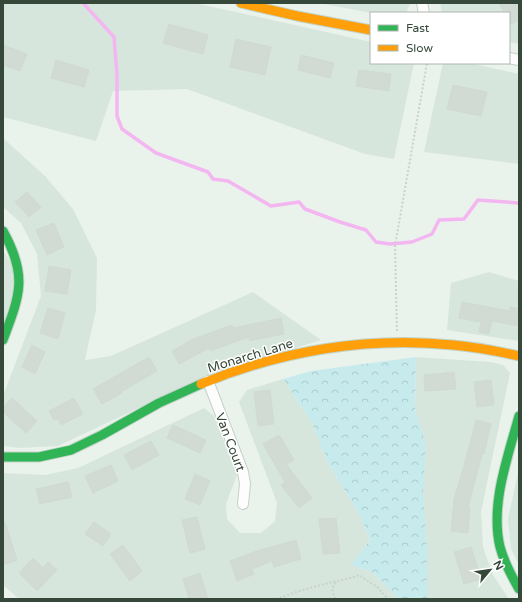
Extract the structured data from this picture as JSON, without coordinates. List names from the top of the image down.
{
  "streets": {
    "street": ["Monarch Lane", "Van Court"]
  },
  "crossings": [
    ["Monarch Lane", "Van Court"]
  ],
  "legend": ["Fast", "Slow"],
  "north": "top right"
}
